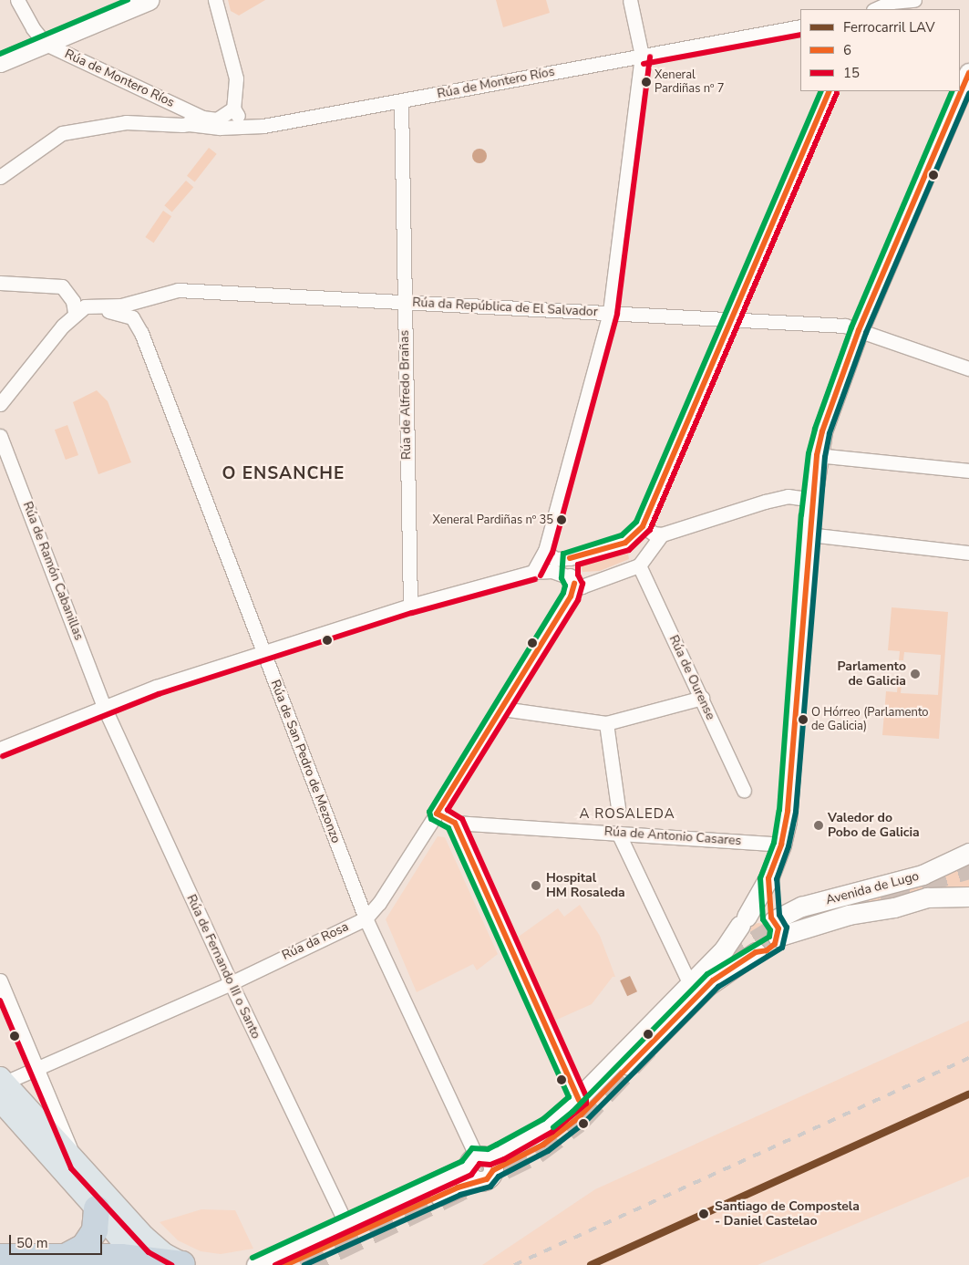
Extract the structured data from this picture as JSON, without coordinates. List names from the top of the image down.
{
  "streets": {
    "main road": ["Avenida de Lugo"],
    "street": [
      "Rúa de Montero Ríos",
      "Rúa da República de El Salvador",
      "Rúa de Alfredo Brañas",
      "Rúa de Ramón Cabanillas",
      "Rúa de Ourense",
      "Rúa de San Pedro de Mezonzo",
      "Rúa de Antonio Casares",
      "Rúa da Rosa",
      "Rúa de Fernando III o Santo"
    ]
  },
  "crossings": [
    ["Rúa de Montero Ríos", "Rúa de Alfredo Brañas"],
    ["Rúa da República de El Salvador", "Rúa de Alfredo Brañas"],
    ["Rúa da República de El Salvador", "Rúa de San Pedro de Mezonzo"],
    ["Rúa de Ramón Cabanillas", "Rúa de Fernando III o Santo"],
    ["Rúa de San Pedro de Mezonzo", "Rúa da Rosa"],
    ["Rúa da Rosa", "Rúa de Fernando III o Santo"]
  ],
  "districts": ["O ENSANCHE", "A ROSALEDA"],
  "places": [
    "Xeneral Pardiñas nº 7",
    "Xeneral Pardiñas nº 35",
    "Parlamento de Galicia",
    "O Hórreo (Parlamento de Galicia)",
    "Valedor do Pobo de Galicia",
    "Hospital HM Rosaleda",
    "Santiago de Compostela - Daniel Castelao"
  ],
  "lines": ["transit line 15", "transit line 6", "rail line LAV"],
  "legend": ["Ferrocarril LAV", "6", "15"],
  "scale_bar": "50 m"
}
